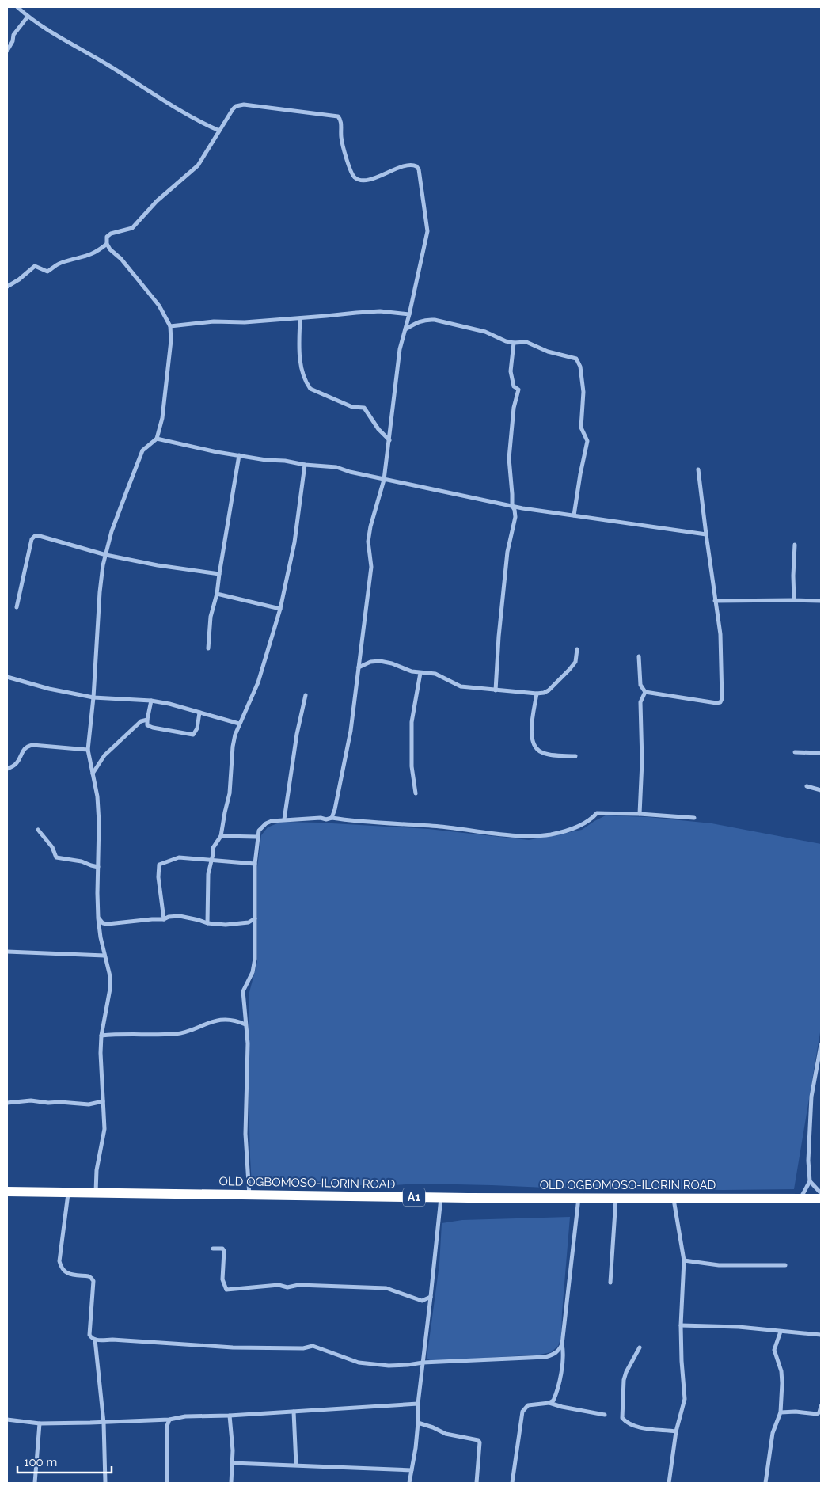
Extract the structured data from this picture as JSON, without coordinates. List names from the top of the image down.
{
  "streets": {
    "highway": ["OLD OGBOMOSO-ILORIN ROAD", "A1"]
  },
  "scale_bar": "100 m"
}
